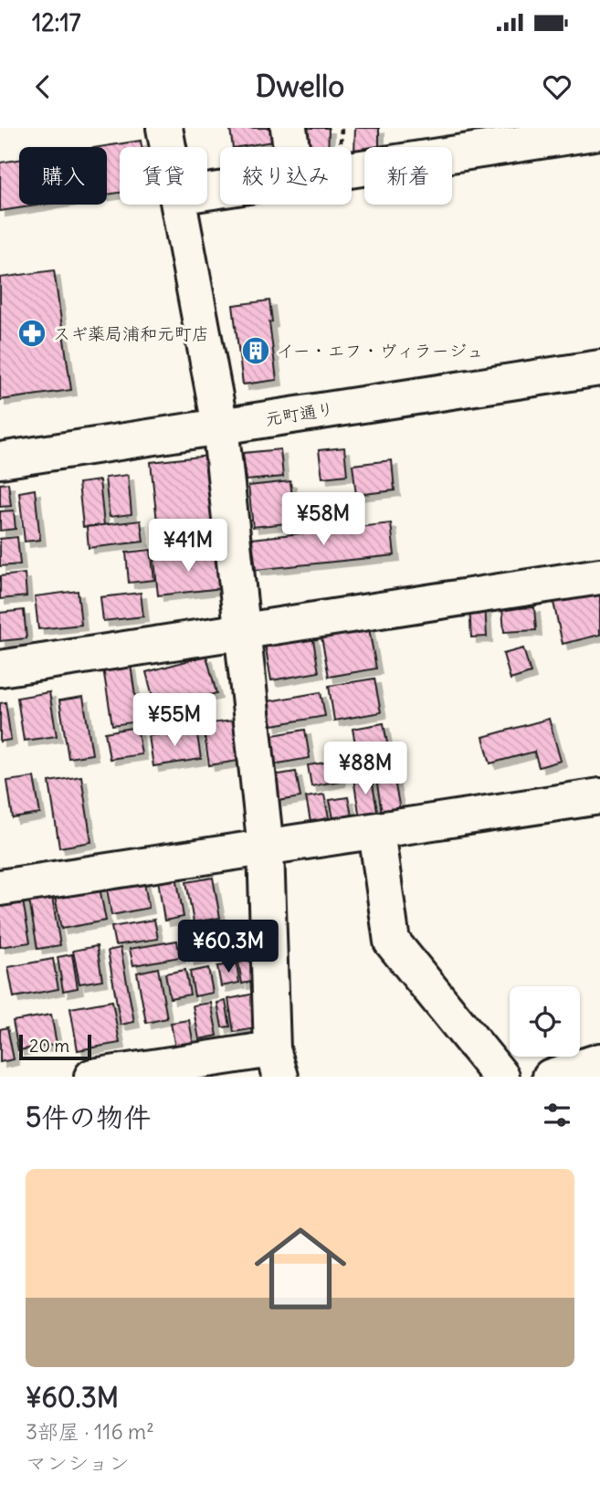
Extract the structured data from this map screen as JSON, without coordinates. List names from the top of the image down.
{
  "streets": {
    "street": ["元町通り"]
  },
  "places": {
    "pharmacy": ["スギ薬局浦和元町店"],
    "building": ["イー・エフ・ヴィラージュ"]
  },
  "scale_bar": "20 m",
  "page": {
    "status": "12:17",
    "header": "Dwello",
    "chip": [
      "購入",
      "賃貸",
      "絞り込み",
      "新着"
    ],
    "price": [
      "¥58M",
      "¥41M",
      "¥55M",
      "¥88M",
      "¥60.3M"
    ],
    "scale": "20 m",
    "heading": "5件の物件",
    "list": [
      {
        "name": "¥60.3M",
        "note": "3部屋 · 116 m² · マンション"
      }
    ]
  }
}
